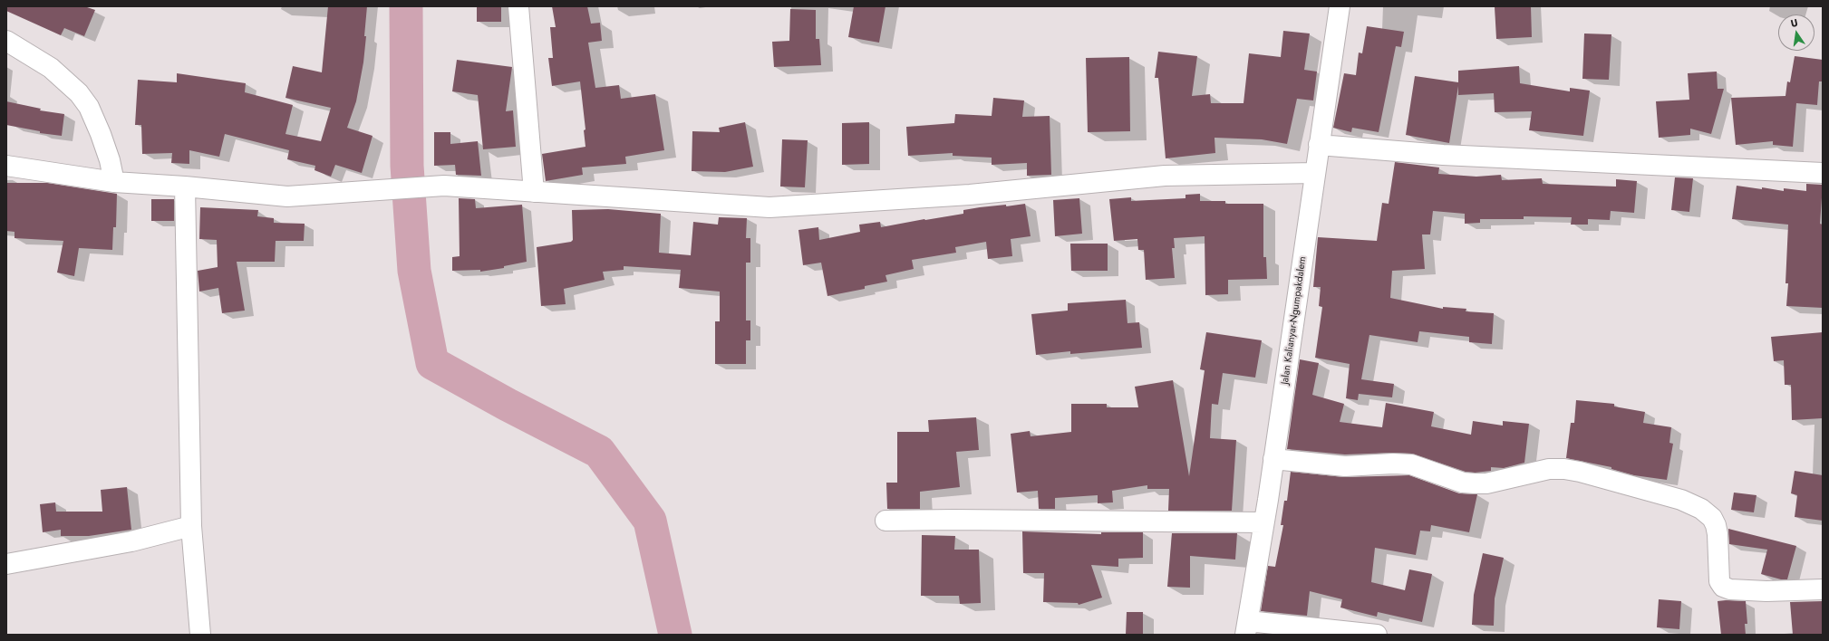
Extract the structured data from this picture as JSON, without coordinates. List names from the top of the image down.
{
  "streets": {
    "street": ["Jalan Kalianyar-Ngumpakdalem"]
  },
  "north": "top"
}
